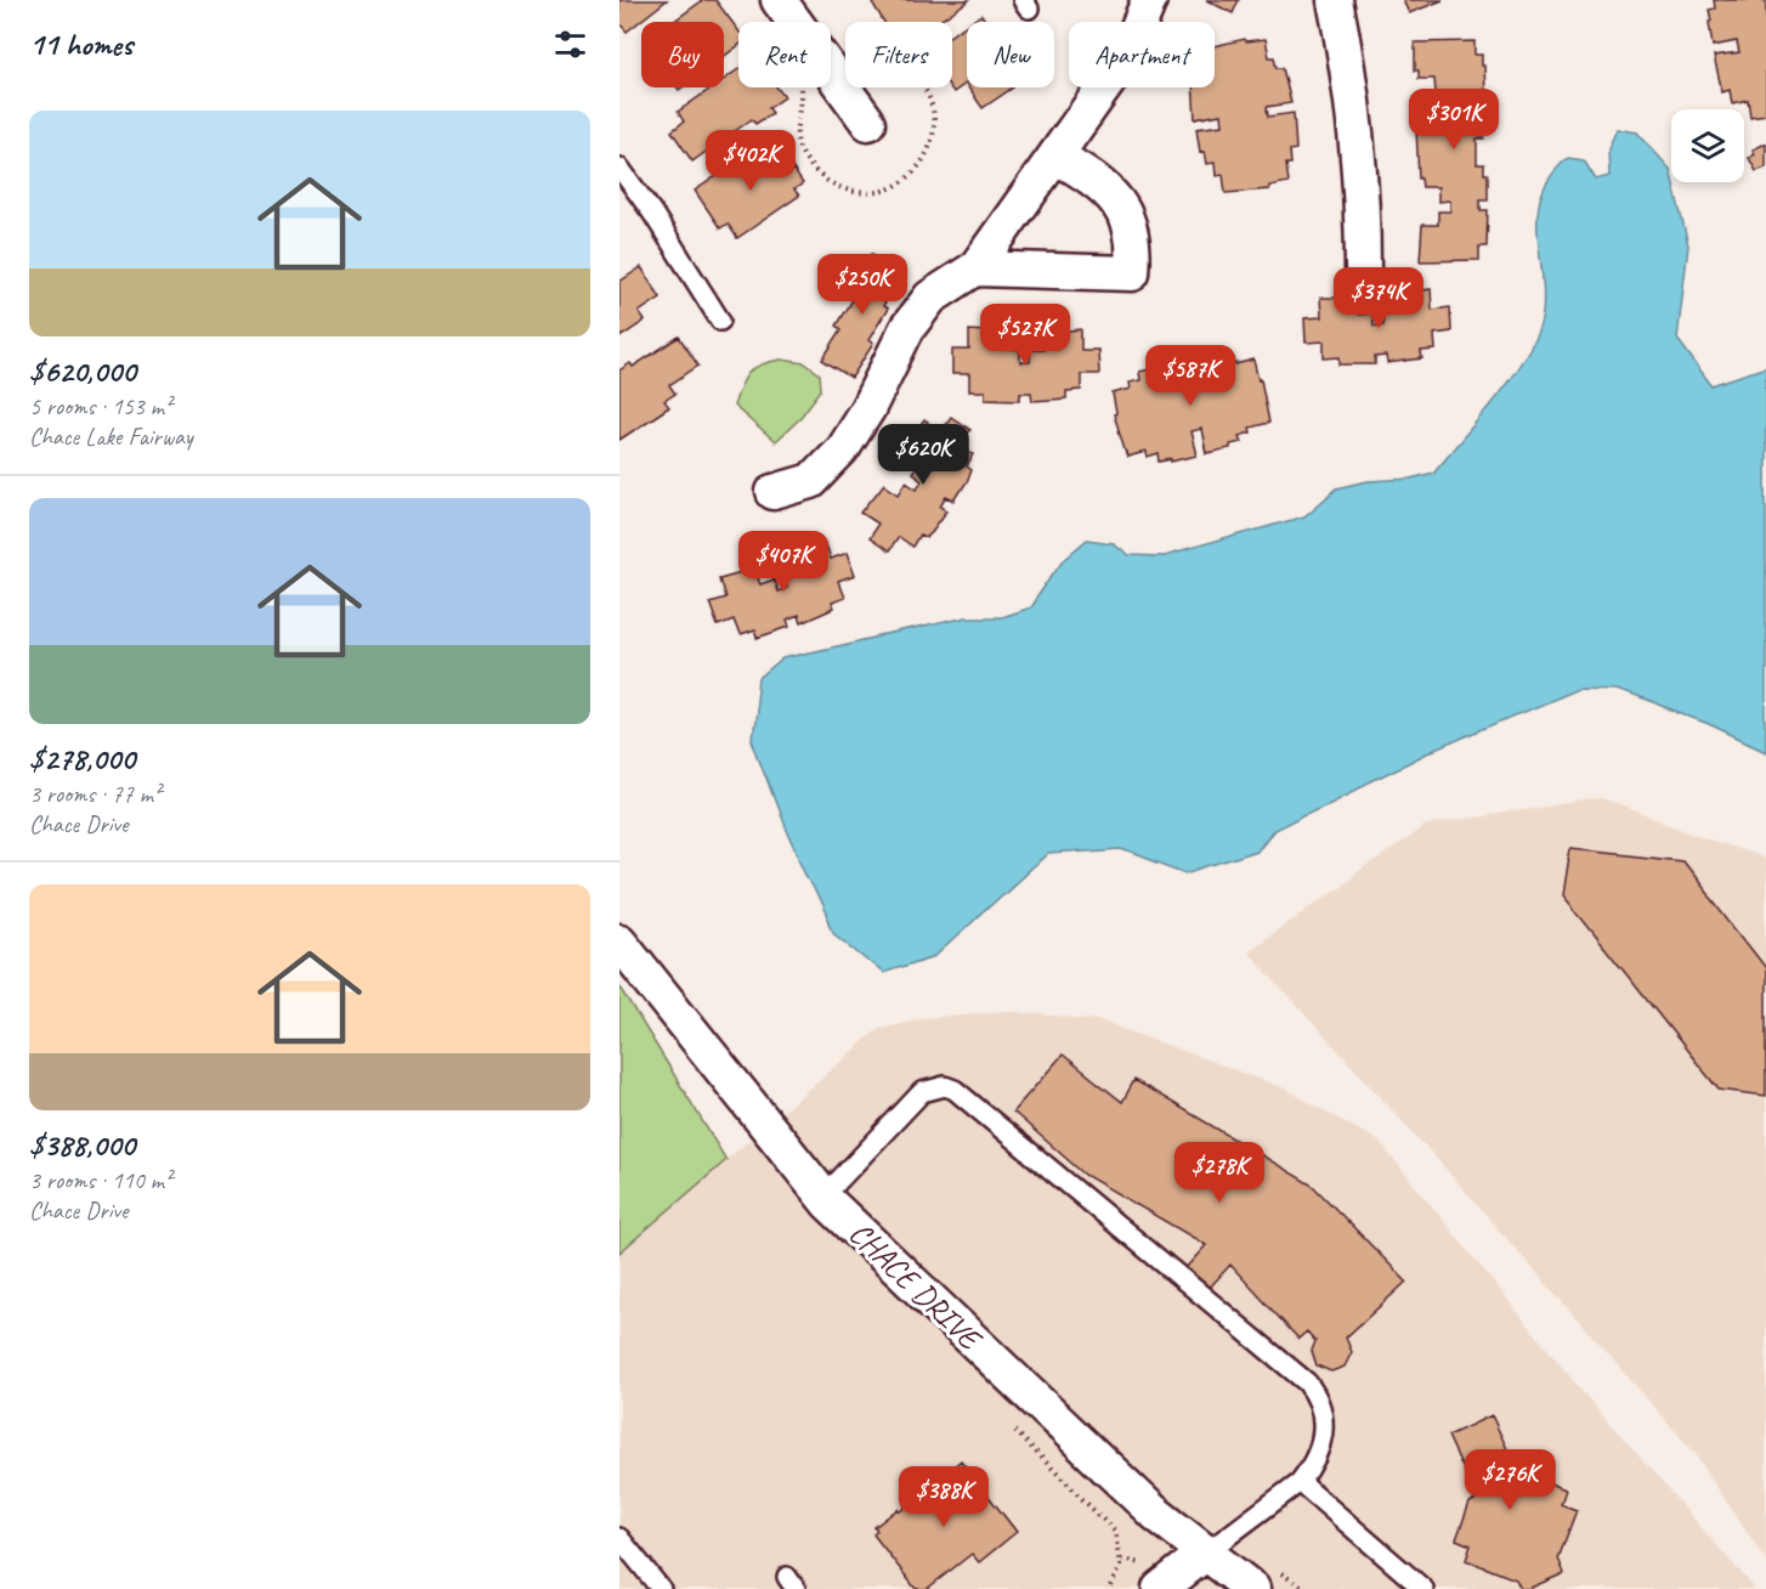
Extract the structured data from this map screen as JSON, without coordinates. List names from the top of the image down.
{
  "streets": {
    "street": ["CHACE DRIVE"]
  },
  "page": {
    "heading": "11 homes",
    "chip": [
      "Buy",
      "Rent",
      "Filters",
      "New",
      "Apartment"
    ],
    "list": [
      {
        "name": "$620,000",
        "note": "5 rooms · 153 m² · Chace Lake Fairway"
      },
      {
        "name": "$278,000",
        "note": "3 rooms · 77 m² · Chace Drive"
      },
      {
        "name": "$388,000",
        "note": "3 rooms · 110 m² · Chace Drive"
      }
    ],
    "price": [
      "$301K",
      "$402K",
      "$250K",
      "$374K",
      "$527K",
      "$587K",
      "$620K",
      "$407K",
      "$278K",
      "$276K",
      "$388K"
    ]
  }
}
